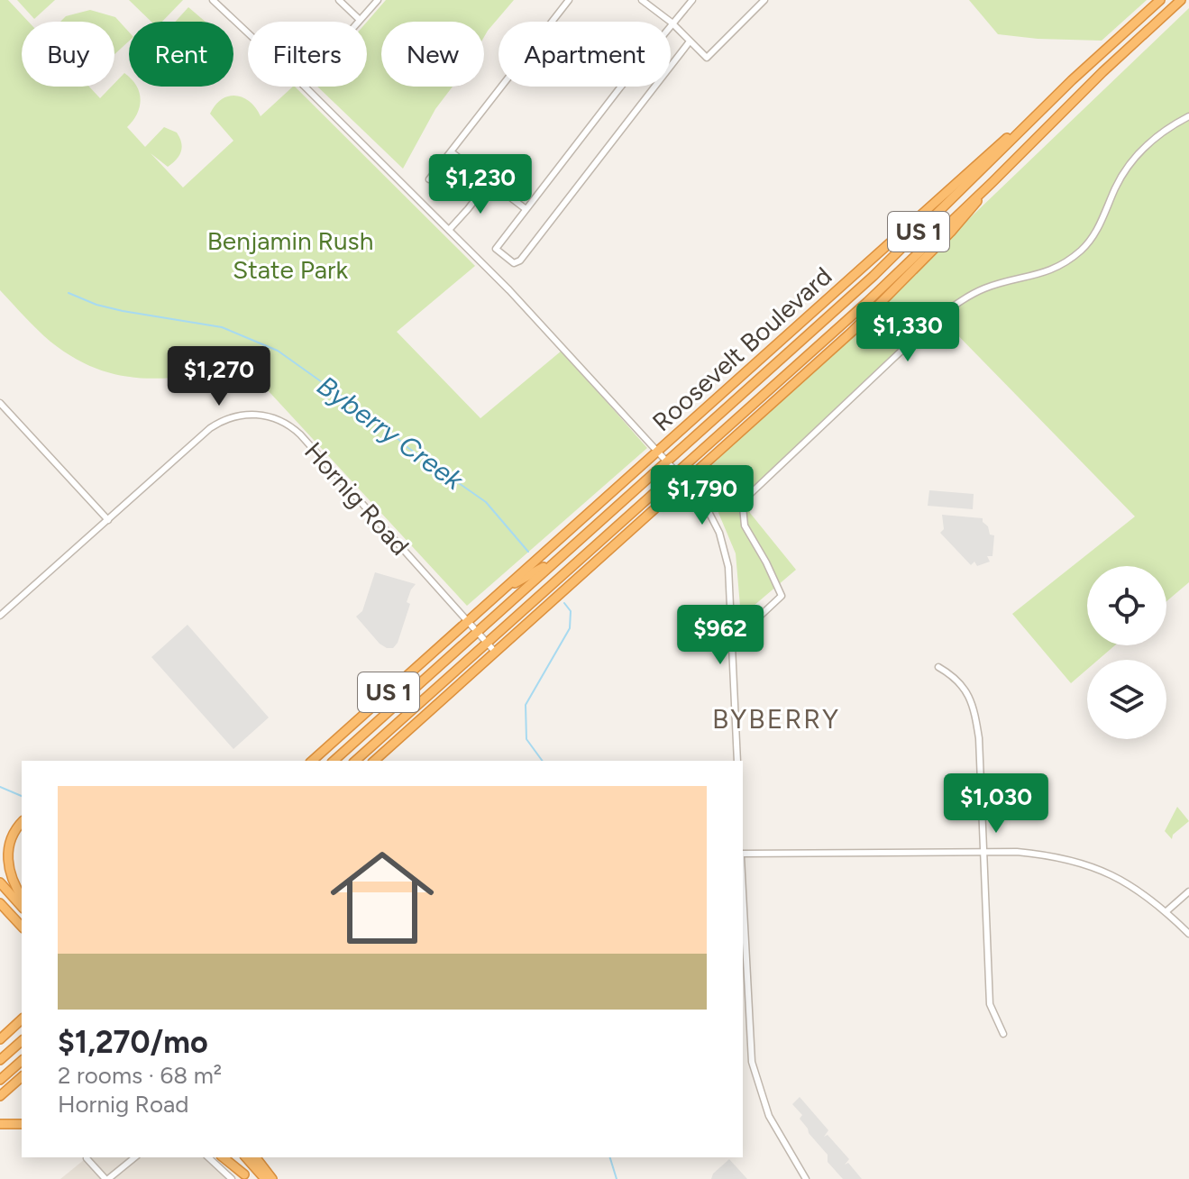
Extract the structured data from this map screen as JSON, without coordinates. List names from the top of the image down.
{
  "streets": {
    "highway": ["US 1", "Roosevelt Boulevard"],
    "street": ["Hornig Road"]
  },
  "crossings": [
    ["Roosevelt Boulevard", "Hornig Road"]
  ],
  "districts": ["BYBERRY"],
  "water": ["Byberry Creek"],
  "parks": ["Benjamin Rush State Park"],
  "page": {
    "chip": [
      "Buy",
      "Rent",
      "Filters",
      "New",
      "Apartment"
    ],
    "price": [
      "$1,230",
      "$1,330",
      "$1,270",
      "$1,790",
      "$962",
      "$1,030"
    ],
    "list": [
      {
        "name": "$1,270/mo",
        "note": "2 rooms · 68 m² · Hornig Road"
      }
    ]
  }
}
